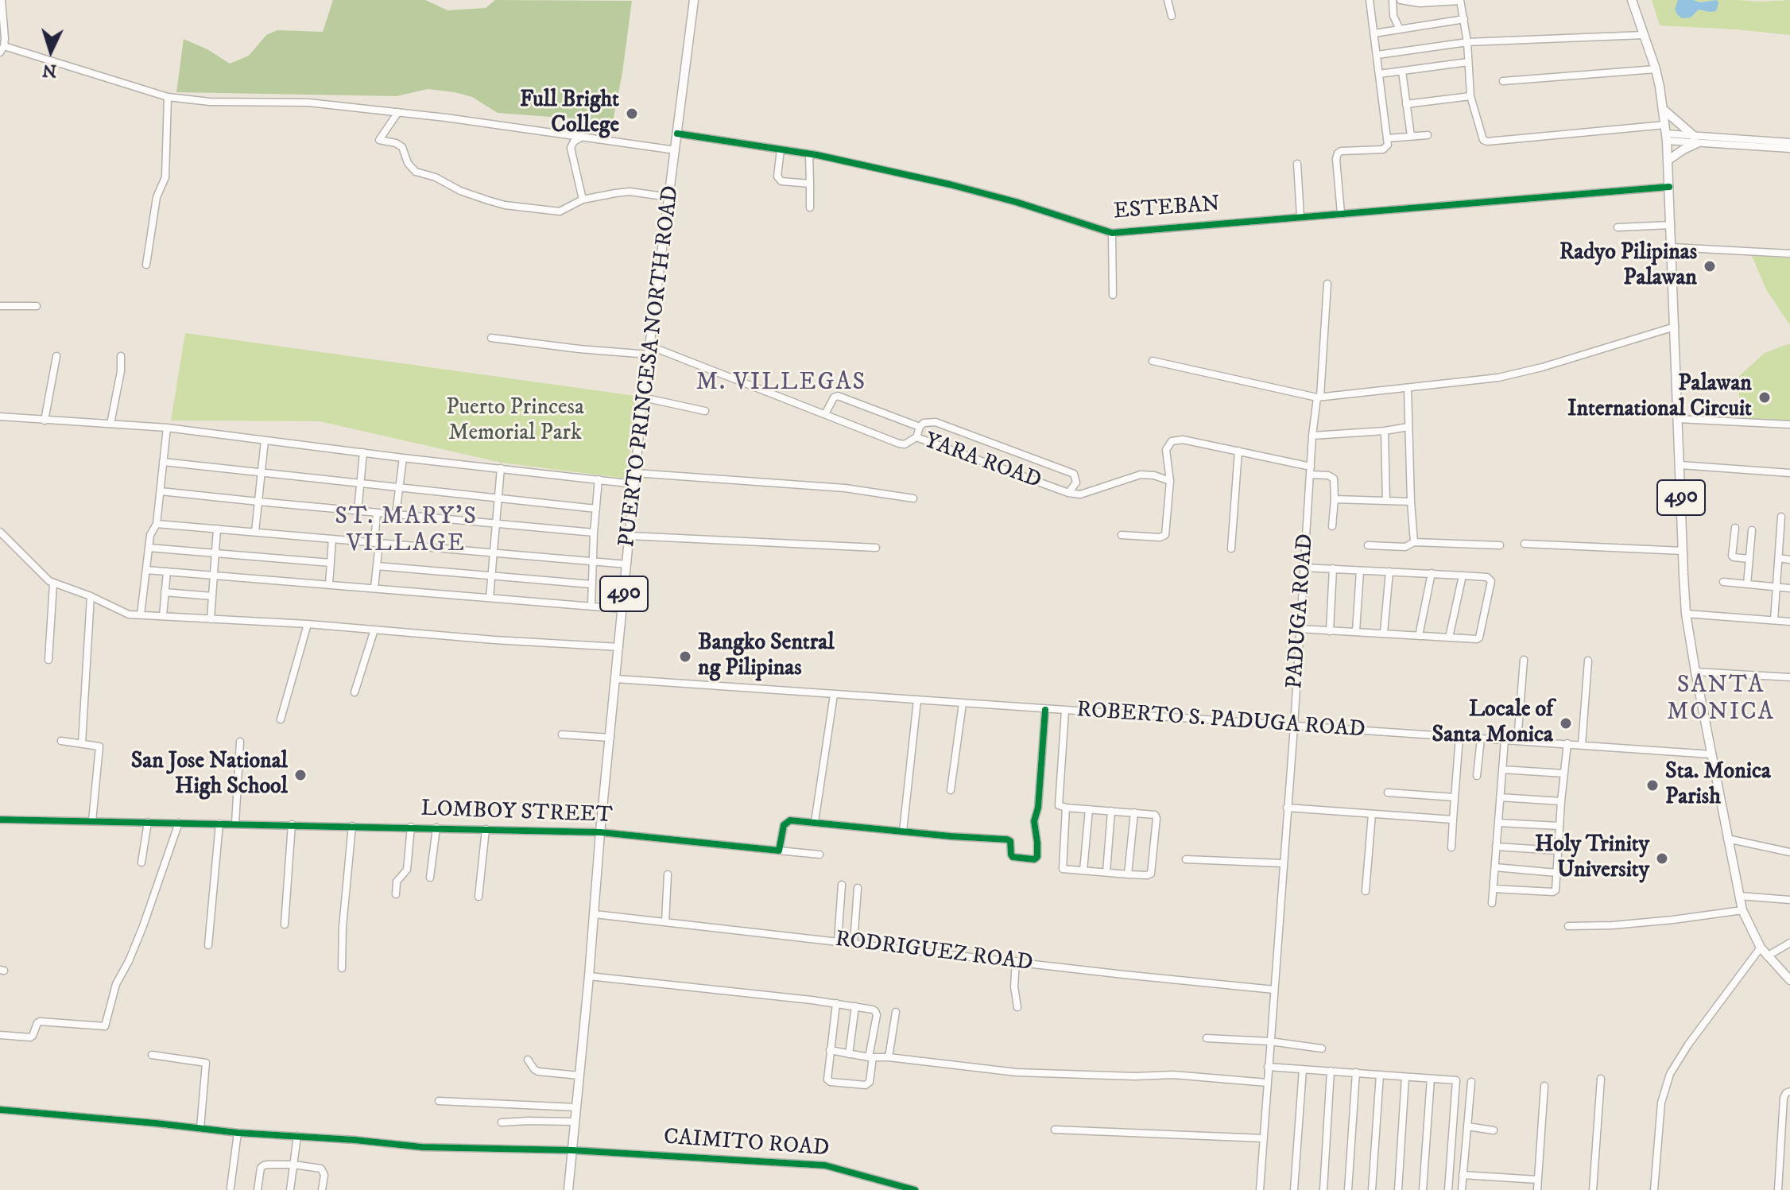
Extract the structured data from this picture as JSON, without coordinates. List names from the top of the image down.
{
  "streets": {
    "main road": ["PUERTO PRINCESA NORTH ROAD", "490"],
    "street": [
      "ESTEBAN",
      "YARA ROAD",
      "PADUGA ROAD",
      "ROBERTO S. PADUGA ROAD",
      "LOMBOY STREET",
      "RODRIGUEZ ROAD",
      "CAIMITO ROAD"
    ]
  },
  "crossings": [
    ["ESTEBAN", "PUERTO PRINCESA NORTH ROAD"],
    ["ESTEBAN", "490"],
    ["PUERTO PRINCESA NORTH ROAD", "YARA ROAD"],
    ["PUERTO PRINCESA NORTH ROAD", "ROBERTO S. PADUGA ROAD"],
    ["PUERTO PRINCESA NORTH ROAD", "LOMBOY STREET"],
    ["PUERTO PRINCESA NORTH ROAD", "RODRIGUEZ ROAD"],
    ["PUERTO PRINCESA NORTH ROAD", "CAIMITO ROAD"],
    ["490", "ROBERTO S. PADUGA ROAD"],
    ["PADUGA ROAD", "ROBERTO S. PADUGA ROAD"],
    ["PADUGA ROAD", "RODRIGUEZ ROAD"]
  ],
  "districts": ["M. VILLEGAS", "ST. MARY'S VILLAGE", "SANTA MONICA"],
  "parks": ["Puerto Princesa Memorial Park"],
  "places": [
    "Full Bright College",
    "Radyo Pilipinas Palawan",
    "Palawan International Circuit",
    "Bangko Sentral ng Pilipinas",
    "Locale of Santa Monica",
    "San Jose National High School",
    "Sta. Monica Parish",
    "Holy Trinity University"
  ],
  "north": "bottom"
}
